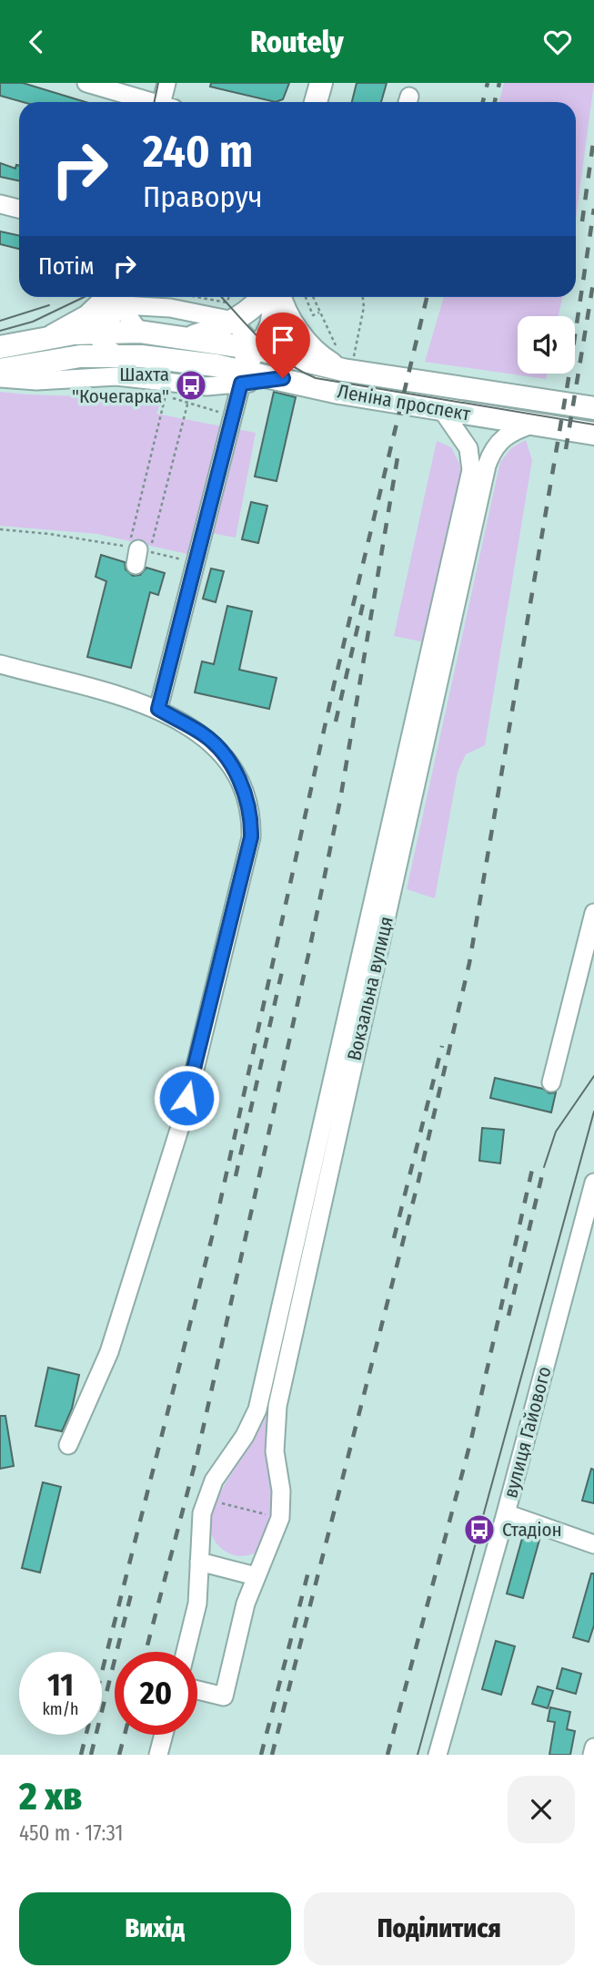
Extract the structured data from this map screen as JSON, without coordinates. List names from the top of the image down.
{
  "streets": {
    "main road": ["Леніна проспект"],
    "street": ["Вокзальна вулиця", "вулиця Гайового"]
  },
  "crossings": [
    ["Леніна проспект", "Вокзальна вулиця"]
  ],
  "places": {
    "bus stop": ["Шахта \"Кочегарка\"", "Стадіон"]
  },
  "page": {
    "header": "Routely",
    "turn": ["240 m", "Праворуч"],
    "then": "Потім",
    "speed": "11 km/h",
    "limit": "20",
    "heading": ["2 хв", "450 m · 17:31"],
    "buttons": ["Вихід", "Поділитися"]
  }
}
